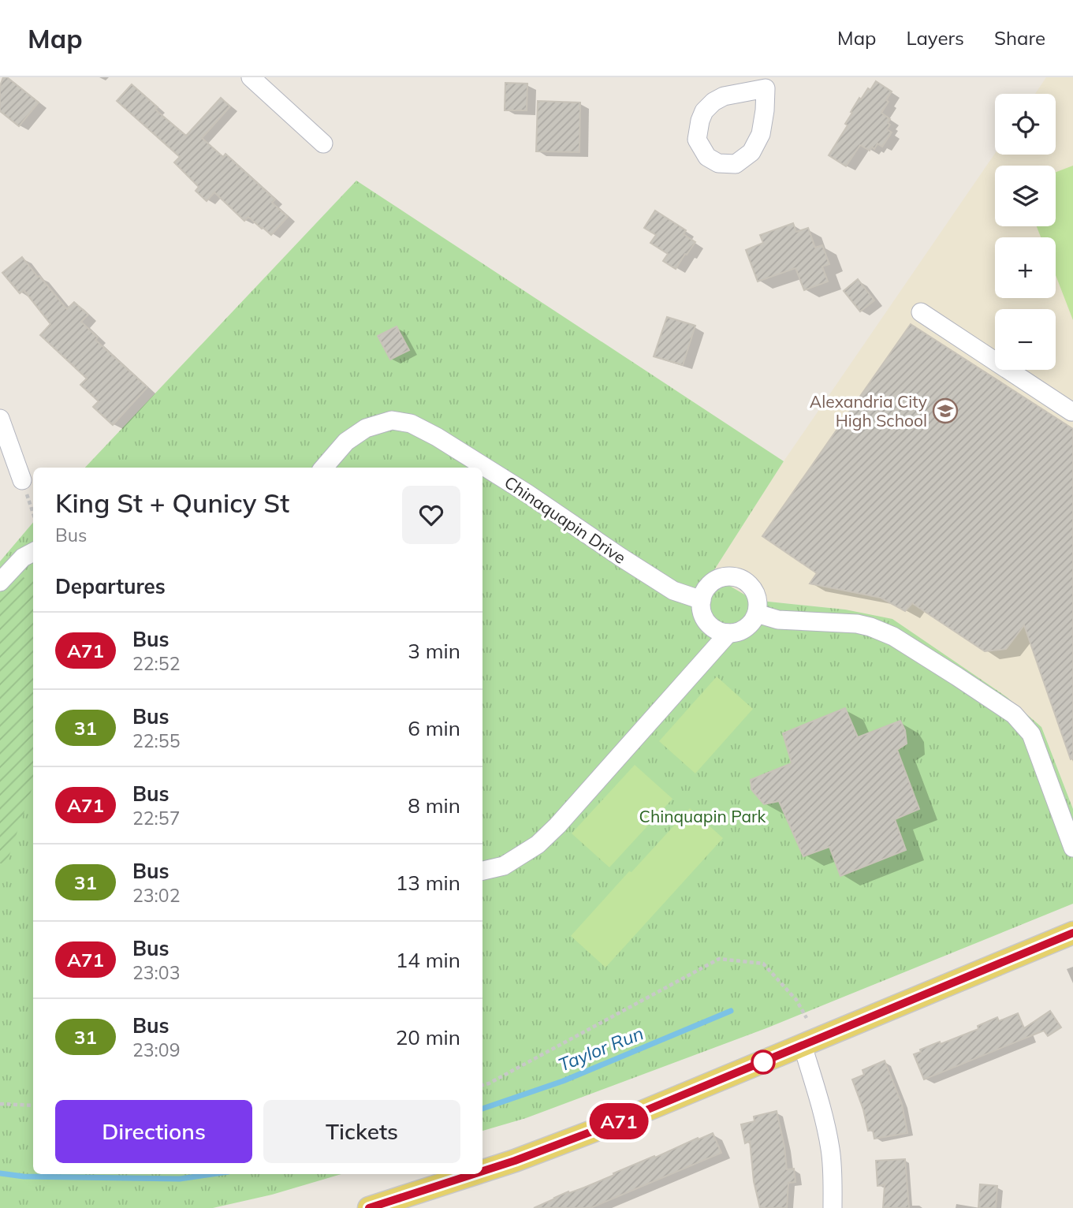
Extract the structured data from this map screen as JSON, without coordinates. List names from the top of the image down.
{
  "streets": {
    "street": ["Chinaquapin Drive"]
  },
  "water": ["Taylor Run"],
  "parks": ["Chinquapin Park"],
  "places": {
    "school or university": ["Alexandria City High School"]
  },
  "lines": ["bus line A71"],
  "page": {
    "header": "Map",
    "nav": ["Map", "Layers", "Share"],
    "on_map": "A71",
    "map_buttons": ["+", "−"],
    "heading": [
      ["King St + Qunicy St", "Bus"],
      "Departures"
    ],
    "list": [
      {
        "mark": "A71",
        "name": "Bus",
        "note": "22:52",
        "value": "3 min"
      },
      {
        "mark": "31",
        "name": "Bus",
        "note": "22:55",
        "value": "6 min"
      },
      {
        "mark": "A71",
        "name": "Bus",
        "note": "22:57",
        "value": "8 min"
      },
      {
        "mark": "31",
        "name": "Bus",
        "note": "23:02",
        "value": "13 min"
      },
      {
        "mark": "A71",
        "name": "Bus",
        "note": "23:03",
        "value": "14 min"
      },
      {
        "mark": "31",
        "name": "Bus",
        "note": "23:09",
        "value": "20 min"
      }
    ],
    "buttons": ["Directions", "Tickets"]
  }
}
